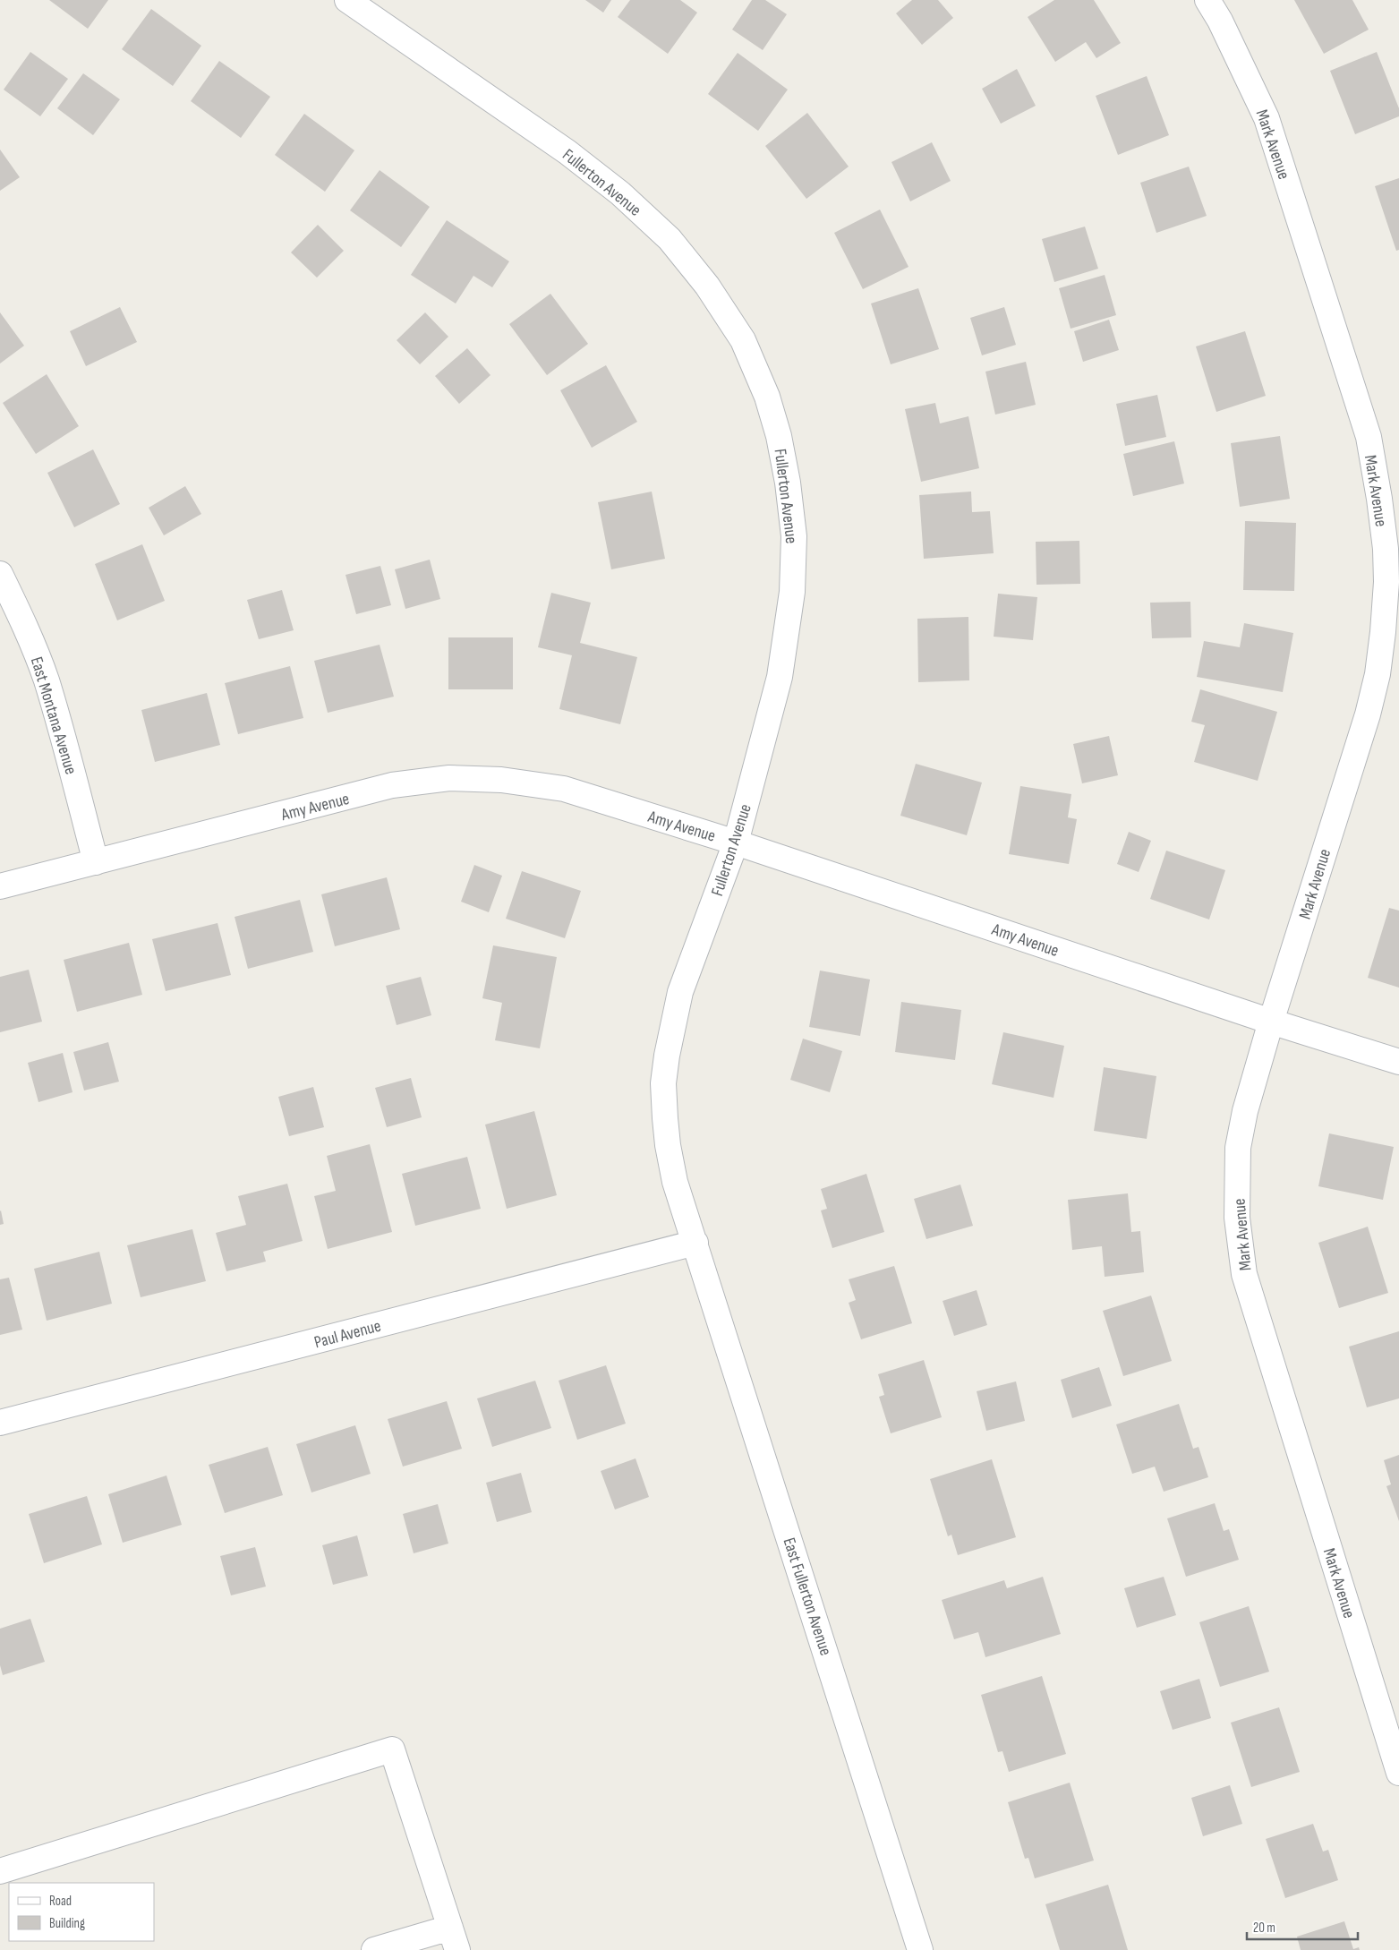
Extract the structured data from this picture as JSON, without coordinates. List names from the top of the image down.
{
  "streets": {
    "street": [
      "Mark Avenue",
      "Fullerton Avenue",
      "East Montana Avenue",
      "Amy Avenue",
      "Paul Avenue",
      "East Fullerton Avenue"
    ]
  },
  "crossings": [
    ["Mark Avenue", "Amy Avenue"],
    ["Fullerton Avenue", "Amy Avenue"],
    ["Fullerton Avenue", "Paul Avenue"],
    ["Fullerton Avenue", "East Fullerton Avenue"],
    ["East Montana Avenue", "Amy Avenue"],
    ["Paul Avenue", "East Fullerton Avenue"]
  ],
  "legend": ["Road", "Building"],
  "scale_bar": "20 m"
}
